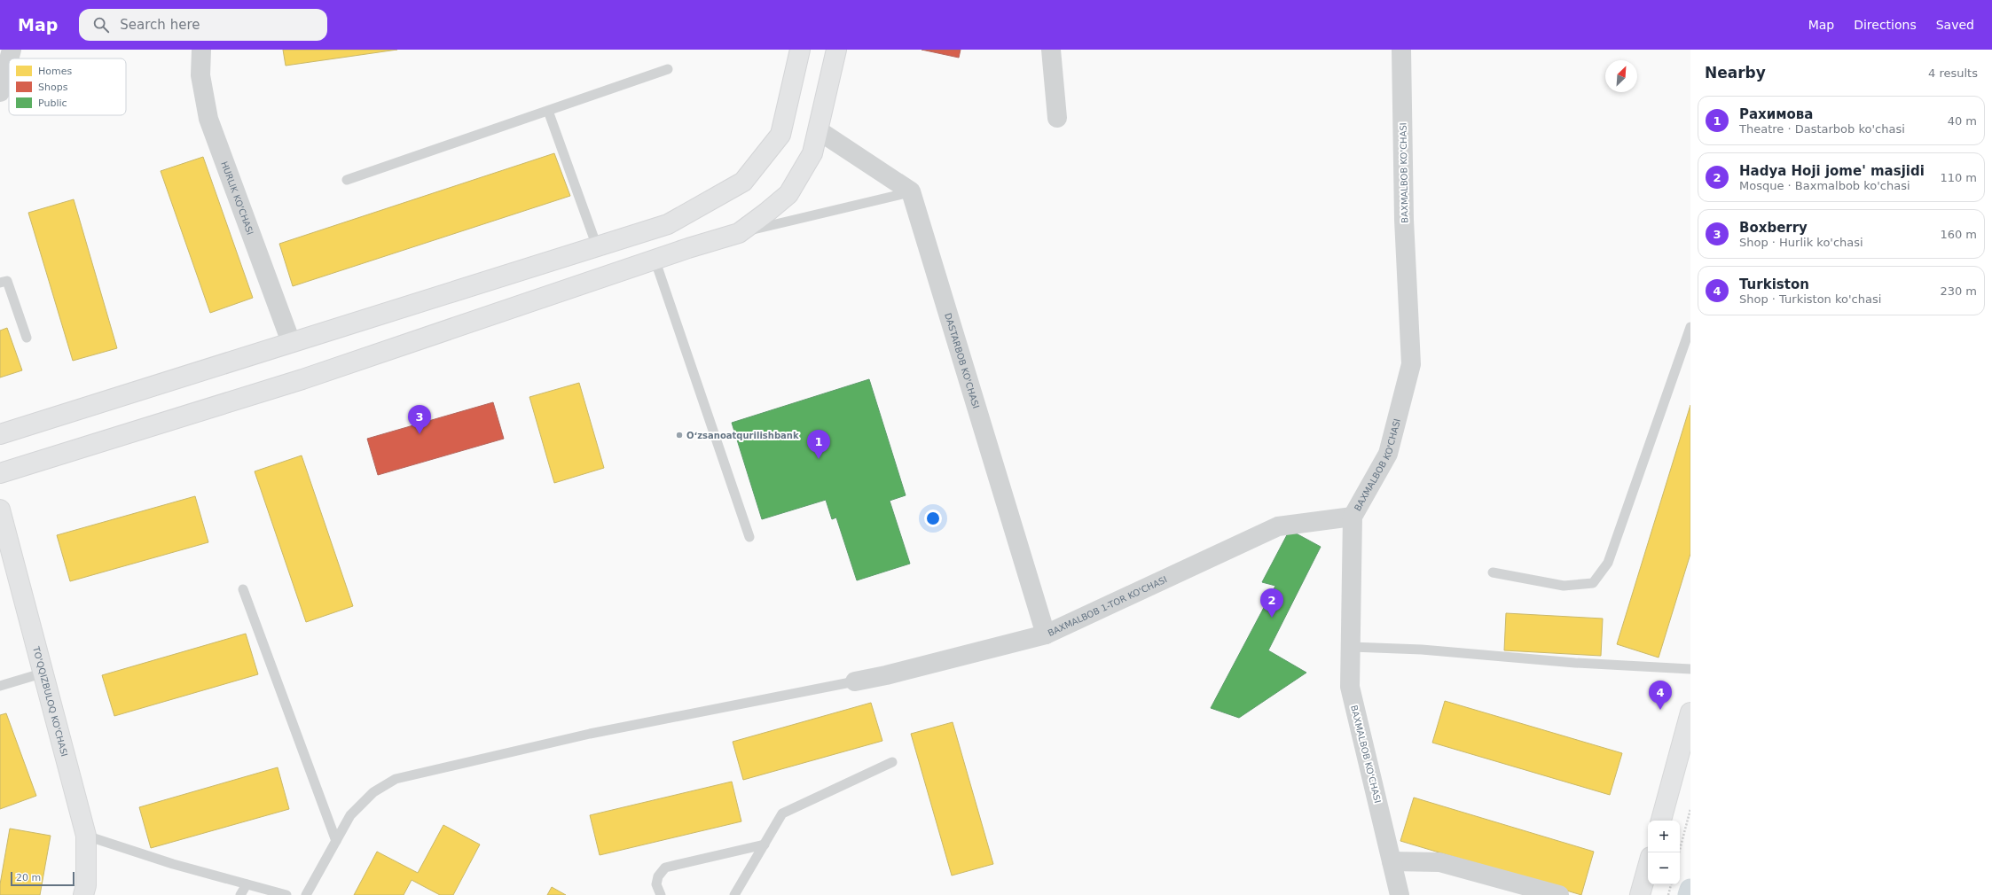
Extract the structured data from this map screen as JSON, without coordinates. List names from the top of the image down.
{
  "streets": {
    "main road": ["TO'QQIZBULOQ KO'CHASI"],
    "street": [
      "BAXMALBOB KO'CHASI",
      "HURLIK KO'CHASI",
      "DASTARBOB KO'CHASI",
      "BAXMALBOB 1-TOR KO'CHASI"
    ]
  },
  "crossings": [
    ["BAXMALBOB KO'CHASI", "BAXMALBOB 1-TOR KO'CHASI"],
    ["DASTARBOB KO'CHASI", "BAXMALBOB 1-TOR KO'CHASI"]
  ],
  "places": ["Oʻzsanoatqurilishbank"],
  "legend": ["Homes", "Shops", "Public"],
  "scale_bar": "20 m",
  "north": "top right",
  "page": {
    "header": "Map",
    "search": "Search here",
    "nav": ["Map", "Directions", "Saved"],
    "heading": ["Nearby", "4 results"],
    "list": [
      {
        "mark": "1",
        "name": "Рахимова",
        "note": "Theatre · Dastarbob ko'chasi",
        "value": "40 m"
      },
      {
        "mark": "2",
        "name": "Hadya Hoji jome' masjidi",
        "note": "Mosque · Baxmalbob ko'chasi",
        "value": "110 m"
      },
      {
        "mark": "3",
        "name": "Boxberry",
        "note": "Shop · Hurlik ko'chasi",
        "value": "160 m"
      },
      {
        "mark": "4",
        "name": "Turkiston",
        "note": "Shop · Turkiston ko'chasi",
        "value": "230 m"
      }
    ],
    "pins": [
      "3",
      "1",
      "2",
      "4"
    ],
    "map_buttons": ["+", "−"],
    "scale": "20 m"
  }
}
